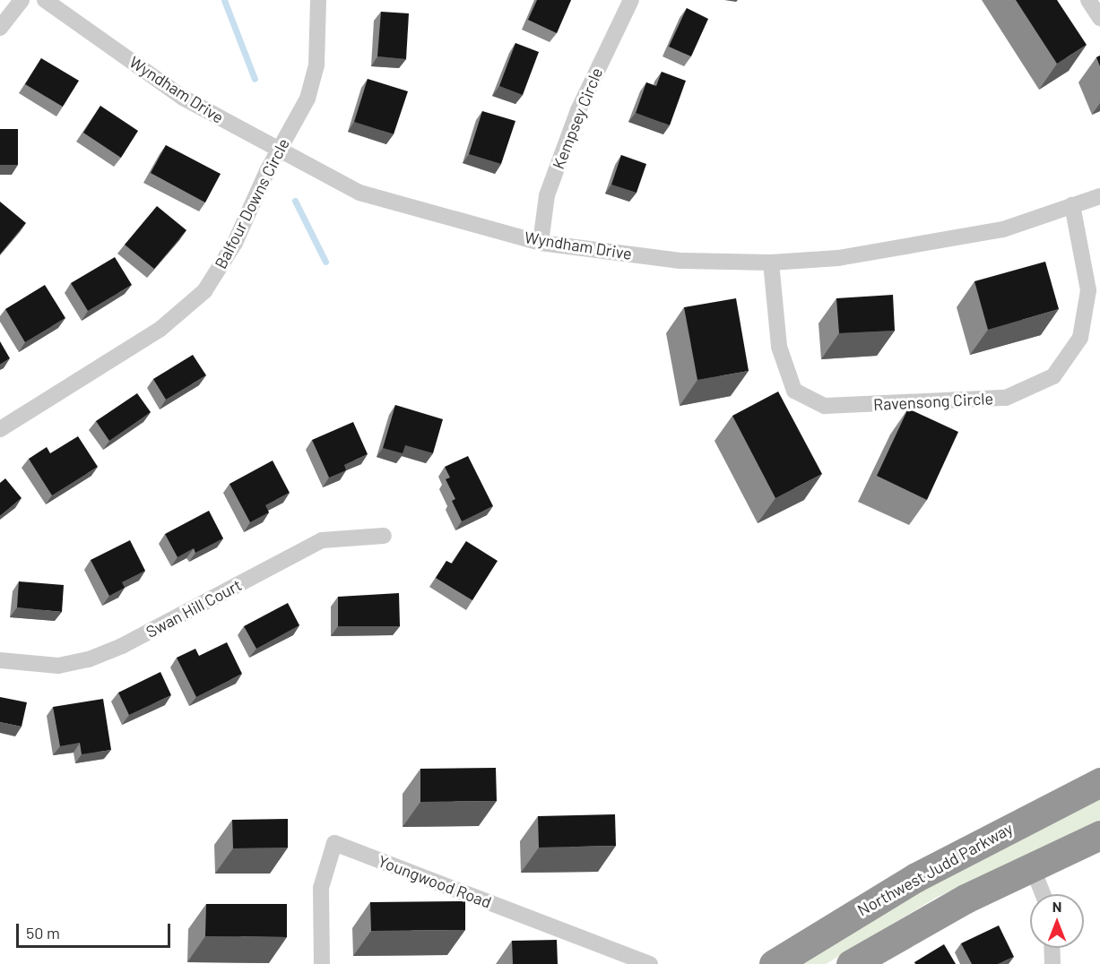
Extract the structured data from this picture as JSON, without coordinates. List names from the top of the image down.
{
  "streets": {
    "highway": ["Northwest Judd Parkway"],
    "street": [
      "Wyndham Drive",
      "Kempsey Circle",
      "Balfour Downs Circle",
      "Ravensong Circle",
      "Swan Hill Court",
      "Youngwood Road"
    ]
  },
  "crossings": [
    ["Wyndham Drive", "Kempsey Circle"],
    ["Wyndham Drive", "Balfour Downs Circle"],
    ["Wyndham Drive", "Ravensong Circle"]
  ],
  "scale_bar": "50 m",
  "north": "top"
}
